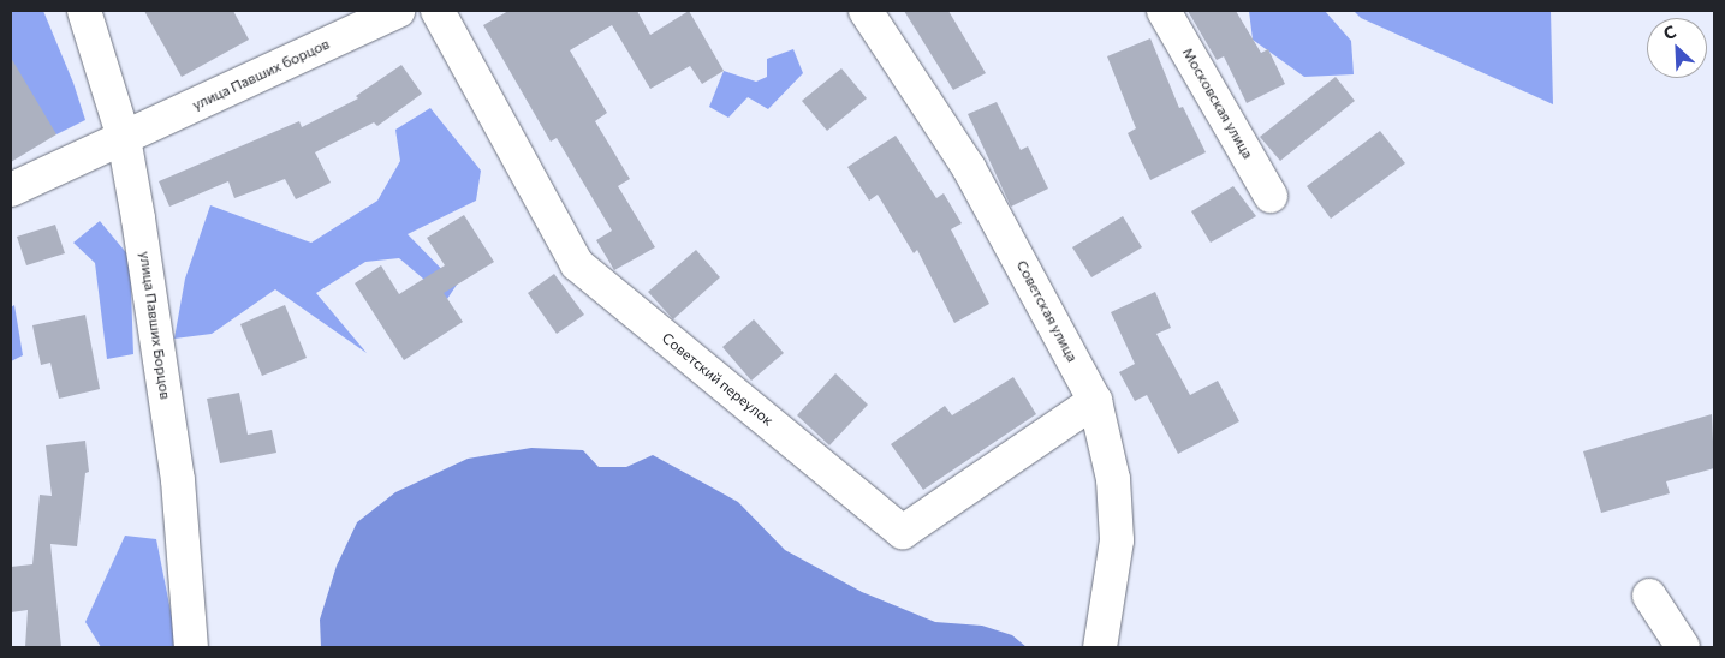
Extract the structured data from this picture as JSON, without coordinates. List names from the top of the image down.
{
  "streets": {
    "street": [
      "улица Павших борцов",
      "Московская улица",
      "Советская улица",
      "улица Павших Борцов",
      "Советский переулок"
    ]
  },
  "crossings": [
    ["улица Павших борцов", "улица Павших Борцов"],
    ["Советская улица", "Советский переулок"]
  ],
  "north": "top left"
}
